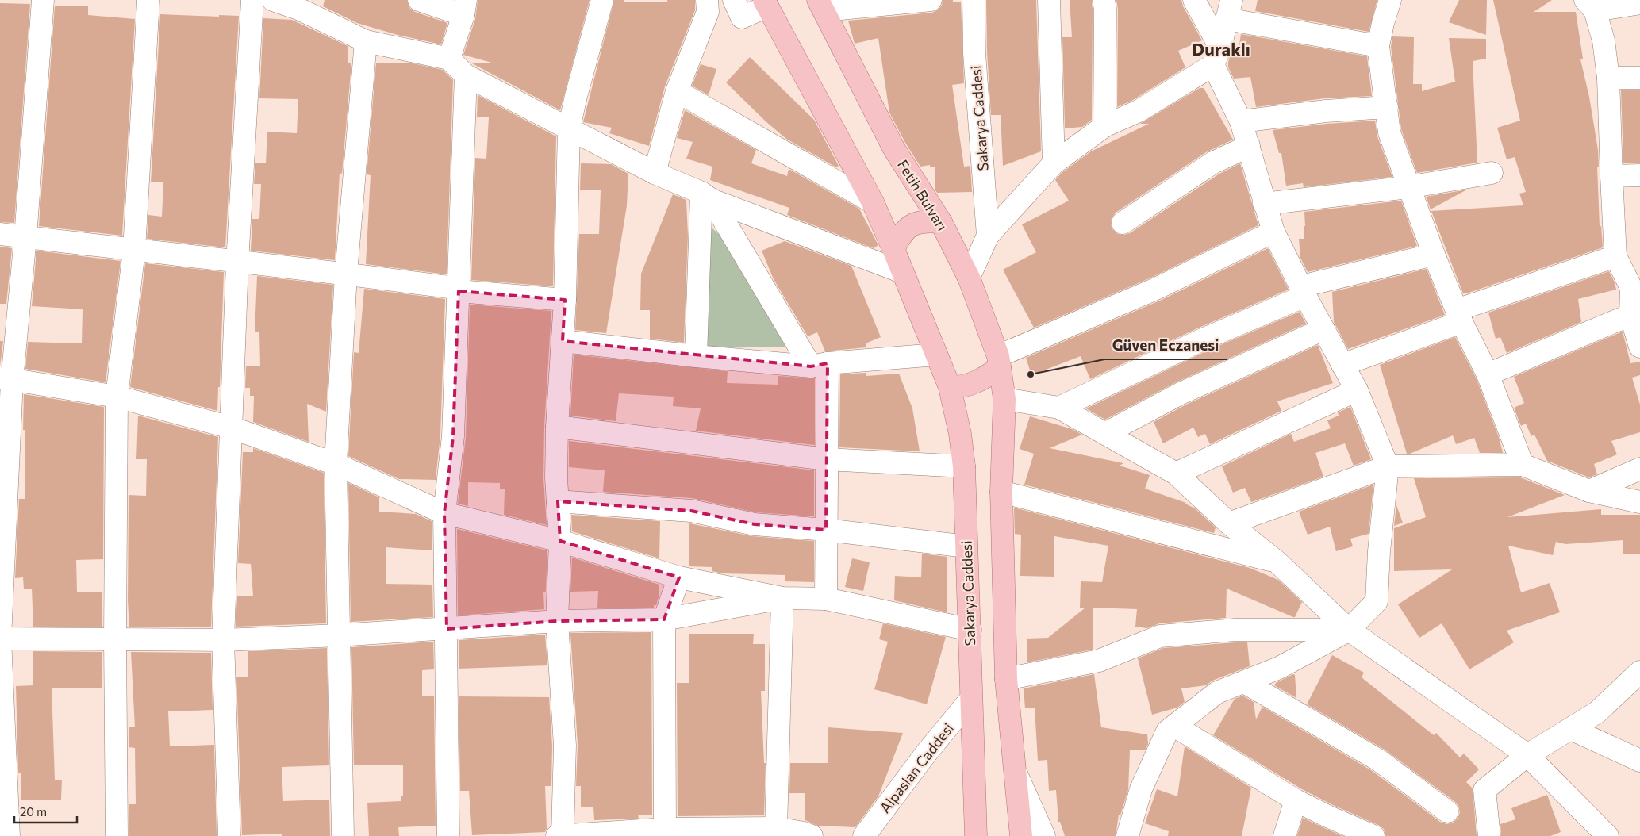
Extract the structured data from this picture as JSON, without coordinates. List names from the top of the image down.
{
  "streets": {
    "main road": ["Sakarya Caddesi", "Fetih Bulvarı"],
    "street": ["Alpaslan Caddesi"]
  },
  "crossings": [
    ["Sakarya Caddesi", "Alpaslan Caddesi"]
  ],
  "districts": ["Duraklı"],
  "places": ["Güven Eczanesi"],
  "scale_bar": "20 m"
}
